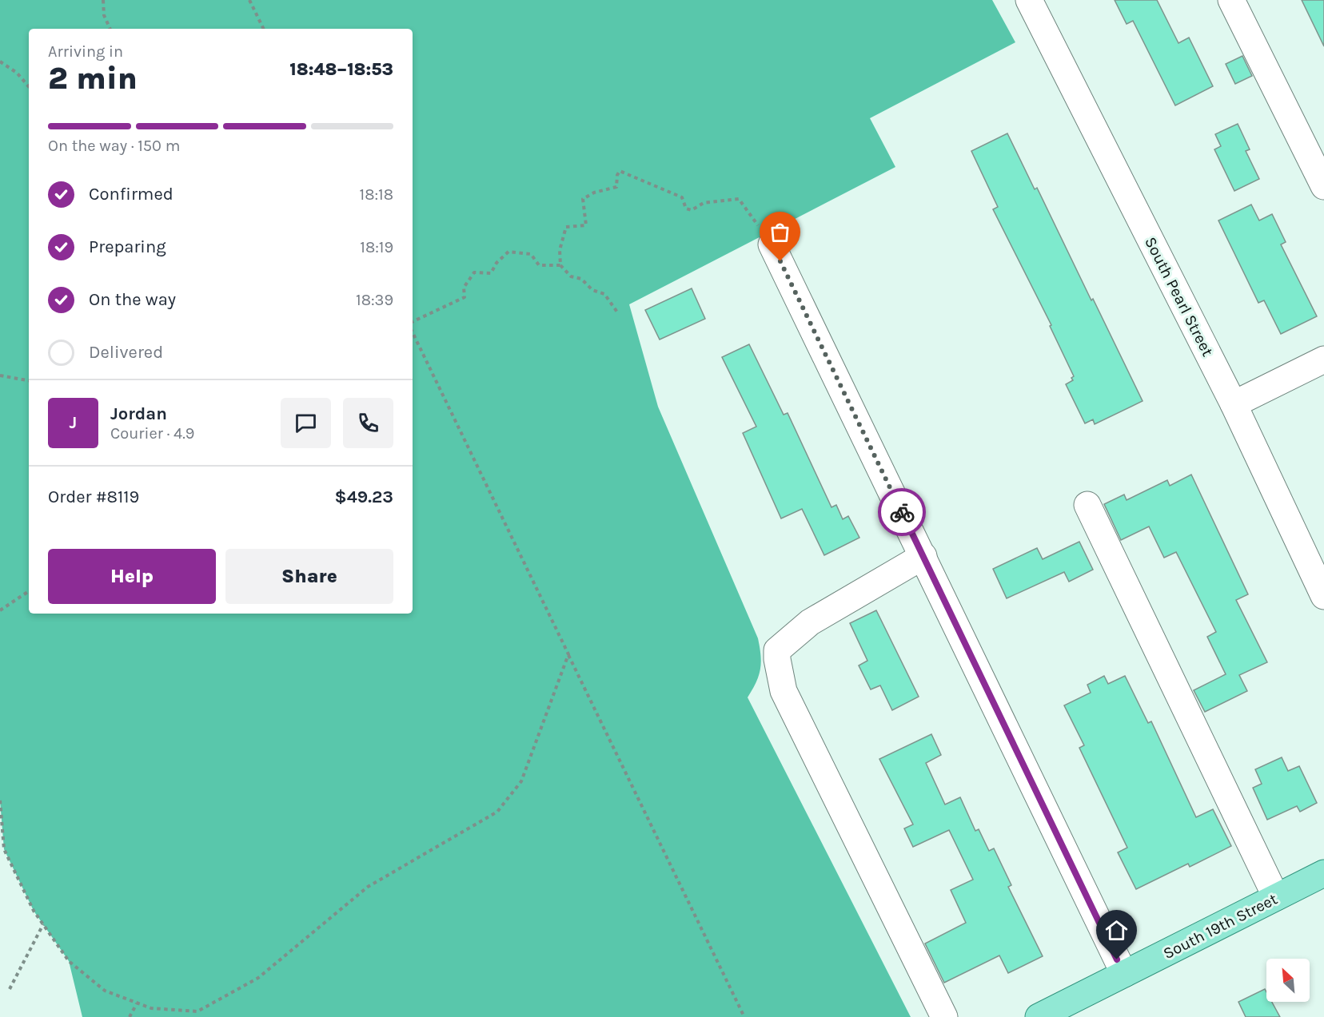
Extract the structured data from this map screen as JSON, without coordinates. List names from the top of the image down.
{
  "streets": {
    "main road": ["South 19th Street"],
    "street": ["South Pearl Street"]
  },
  "north": "top left",
  "page": {
    "heading": ["2 min", "Arriving in", "18:48–18:53"],
    "panel": [
      "Jordan",
      "Courier · 4.9",
      "Order #8119",
      "$49.23"
    ],
    "bar": "On the way · 150 m",
    "list": [
      ["Confirmed", "18:18"],
      ["Preparing", "18:19"],
      ["On the way", "18:39"],
      "Delivered"
    ],
    "round": "J",
    "buttons": ["Help", "Share"]
  }
}
